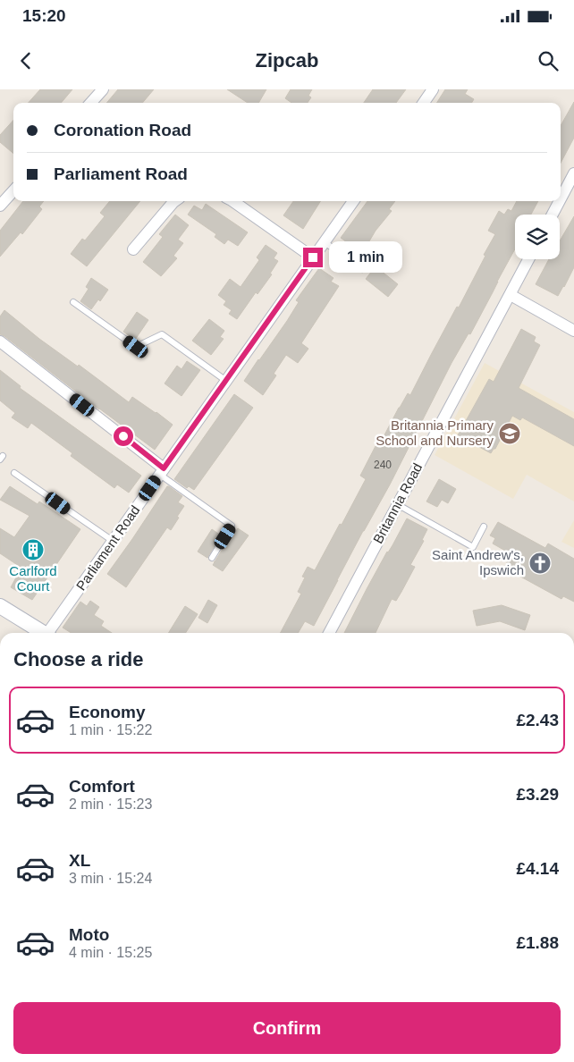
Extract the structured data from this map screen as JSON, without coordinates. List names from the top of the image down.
{
  "streets": {
    "street": ["Britannia Road", "Parliament Road"]
  },
  "places": {
    "school or university": ["Britannia Primary School and Nursery"],
    "building": ["Carlford Court"],
    "church": ["Saint Andrew's, Ipswich"]
  },
  "house_numbers": ["240"],
  "page": {
    "status": "15:20",
    "header": "Zipcab",
    "banner": ["Coronation Road", "Parliament Road"],
    "bubble": "1 min",
    "heading": "Choose a ride",
    "list": [
      {
        "name": "Economy",
        "note": "1 min · 15:22",
        "value": "£2.43"
      },
      {
        "name": "Comfort",
        "note": "2 min · 15:23",
        "value": "£3.29"
      },
      {
        "name": "XL",
        "note": "3 min · 15:24",
        "value": "£4.14"
      },
      {
        "name": "Moto",
        "note": "4 min · 15:25",
        "value": "£1.88"
      }
    ],
    "buttons": "Confirm"
  }
}
